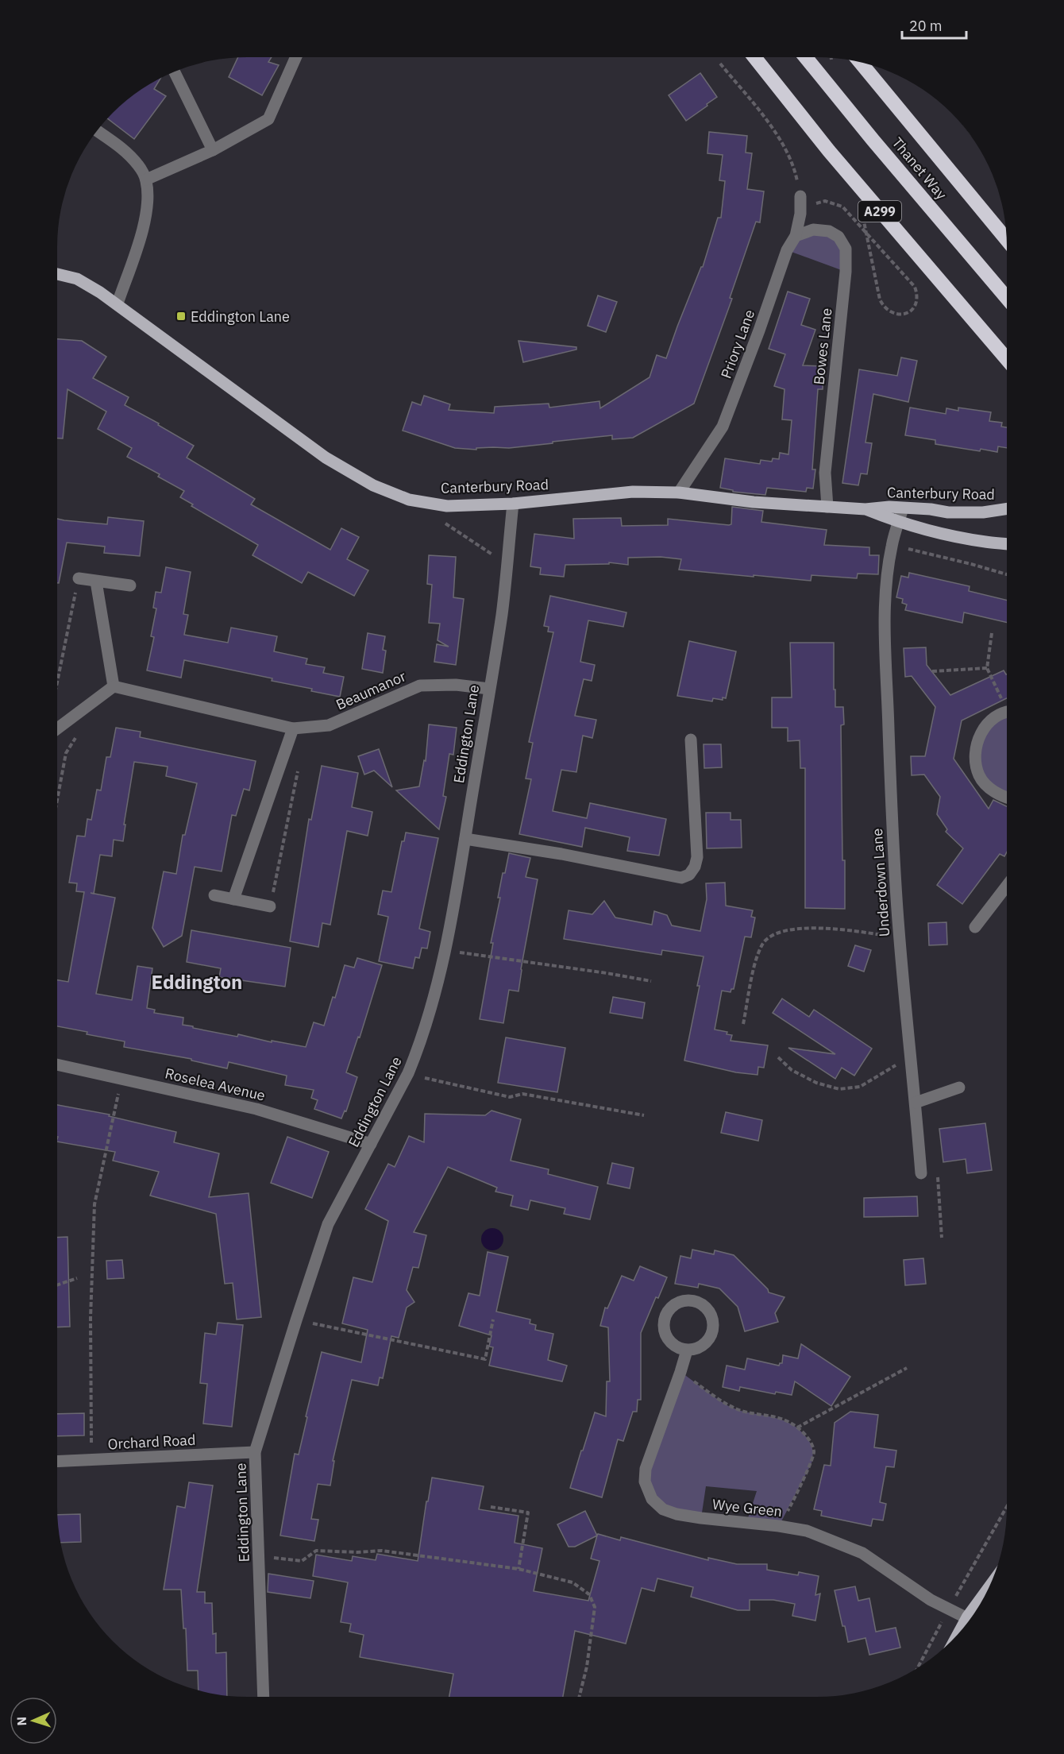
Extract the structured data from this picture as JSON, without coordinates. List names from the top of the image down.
{
  "streets": {
    "highway": ["Thanet Way", "A299"],
    "main road": ["Canterbury Road"],
    "street": [
      "Priory Lane",
      "Bowes Lane",
      "Beaumanor",
      "Eddington Lane",
      "Underdown Lane",
      "Roselea Avenue",
      "Orchard Road",
      "Wye Green"
    ]
  },
  "crossings": [
    ["Priory Lane", "Bowes Lane"],
    ["Priory Lane", "Canterbury Road"],
    ["Bowes Lane", "Canterbury Road"],
    ["Canterbury Road", "Eddington Lane"],
    ["Canterbury Road", "Underdown Lane"],
    ["Beaumanor", "Eddington Lane"],
    ["Eddington Lane", "Roselea Avenue"],
    ["Eddington Lane", "Orchard Road"]
  ],
  "districts": ["Eddington"],
  "places": {
    "transit": ["Eddington Lane"]
  },
  "scale_bar": "20 m",
  "north": "left"
}
